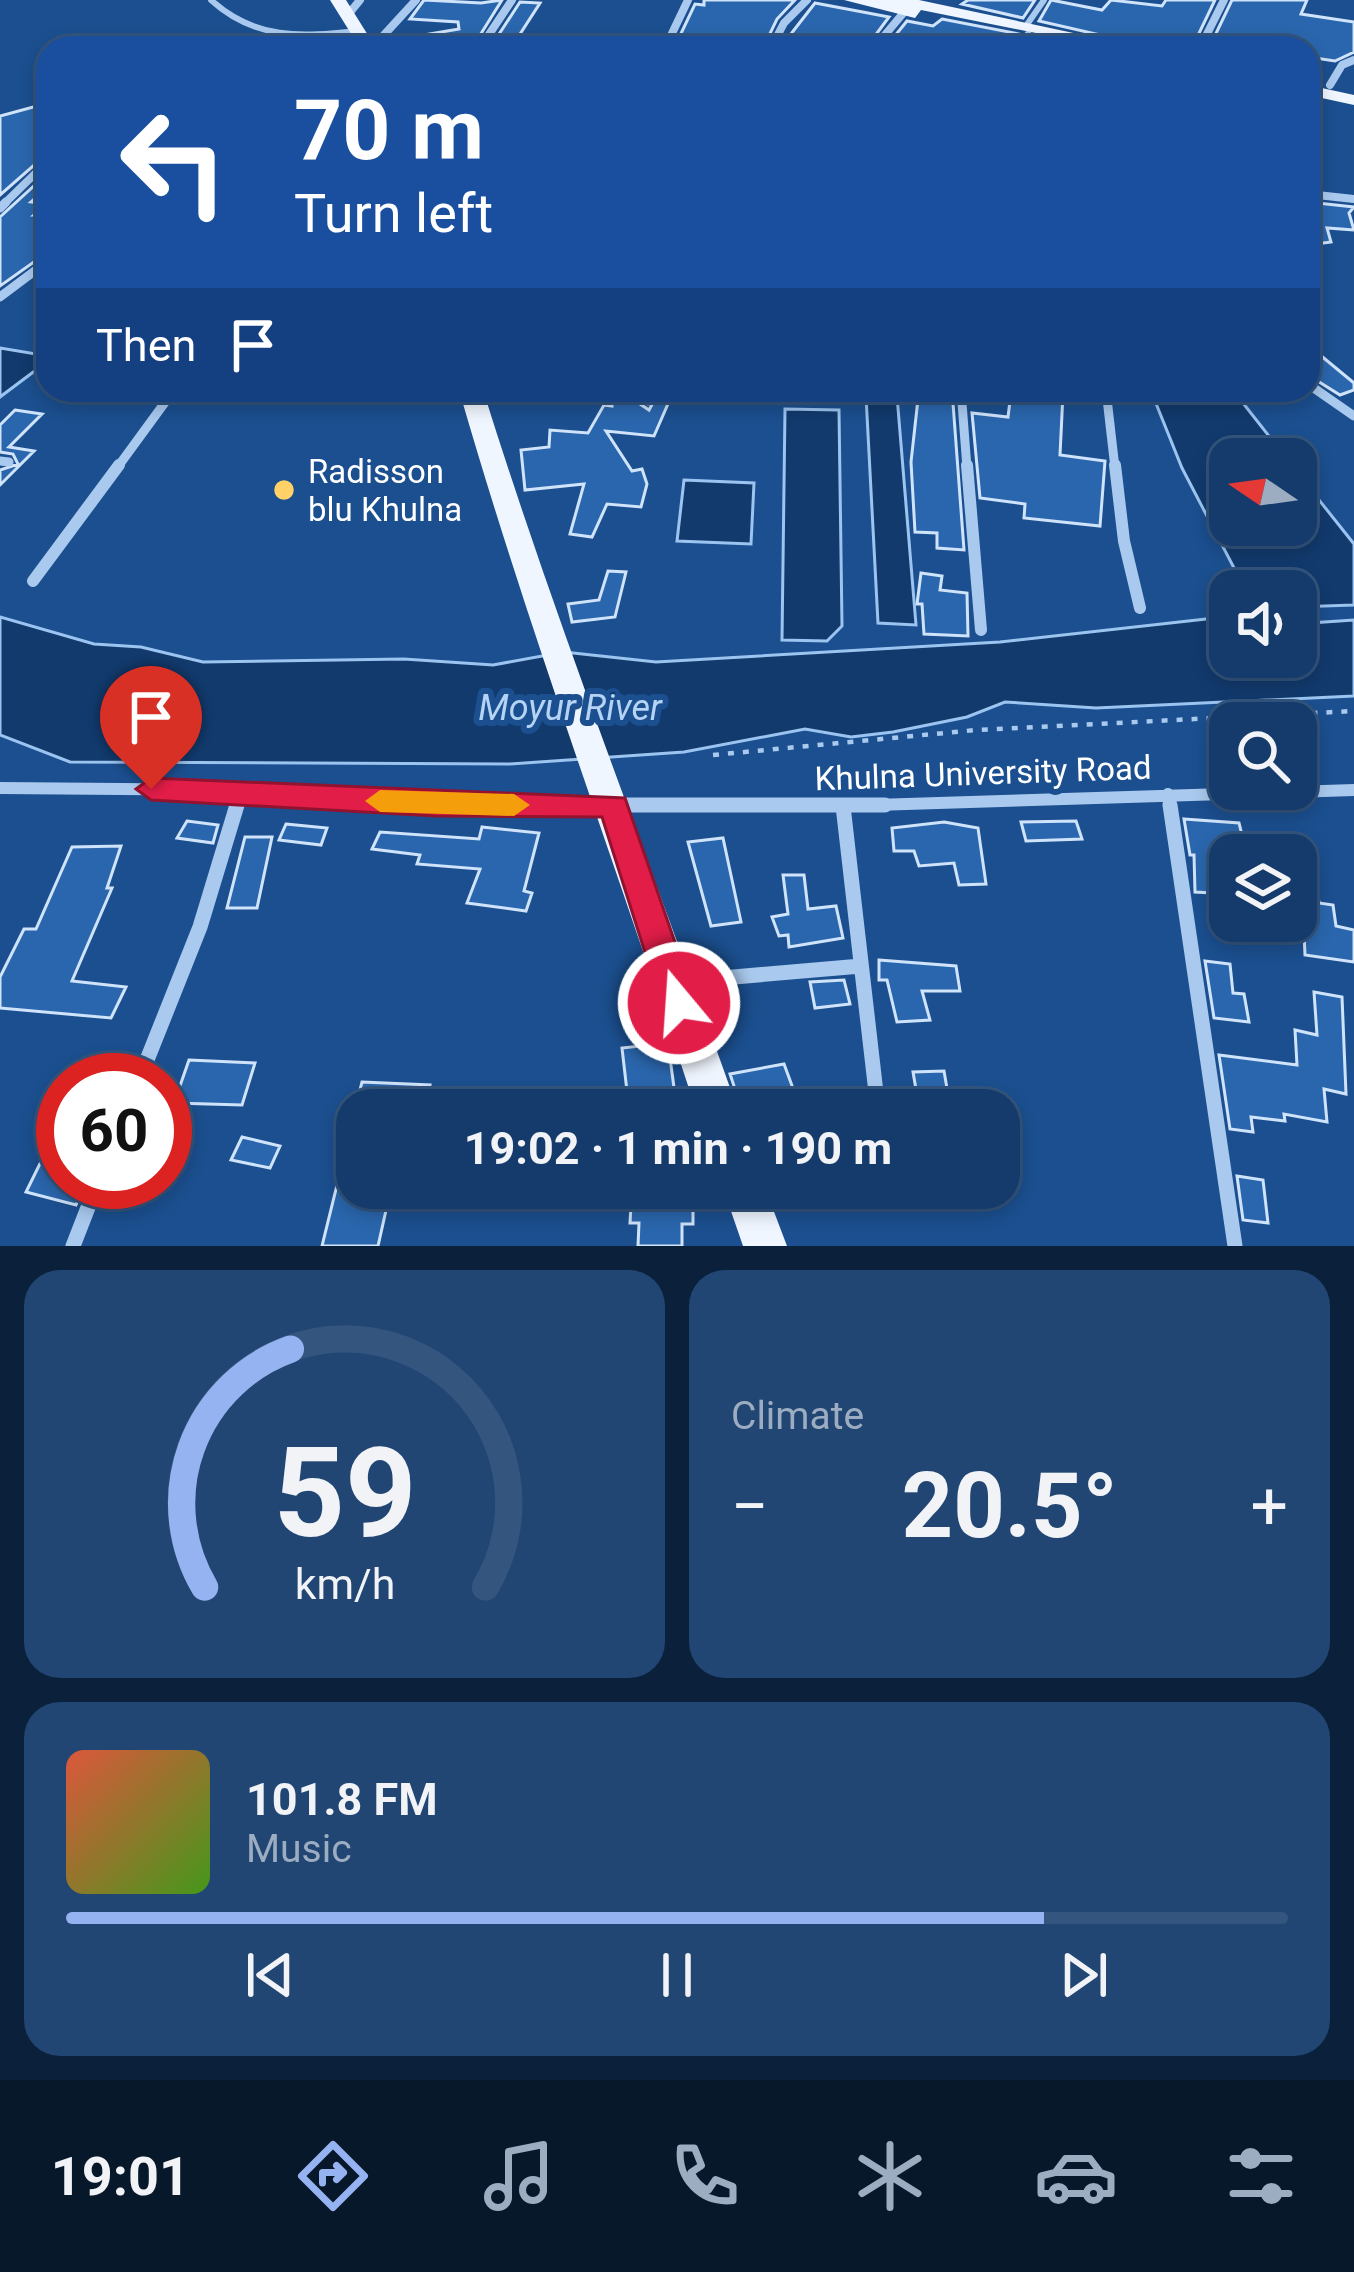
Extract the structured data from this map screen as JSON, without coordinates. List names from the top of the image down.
{
  "streets": {
    "street": ["Khulna University Road"]
  },
  "water": ["Moyur River"],
  "places": ["Radisson blu Khulna"],
  "north": "left",
  "page": {
    "turn": ["70 m", "Turn left"],
    "then": "Then",
    "limit": "60",
    "trip": "19:02 · 1 min · 190 m",
    "tile": "Climate",
    "heat": ["−", "20.5°", "+"],
    "song": ["101.8 FM", "Music"],
    "tabs": "19:01",
    "gauge": ["59", "km/h"]
  }
}
